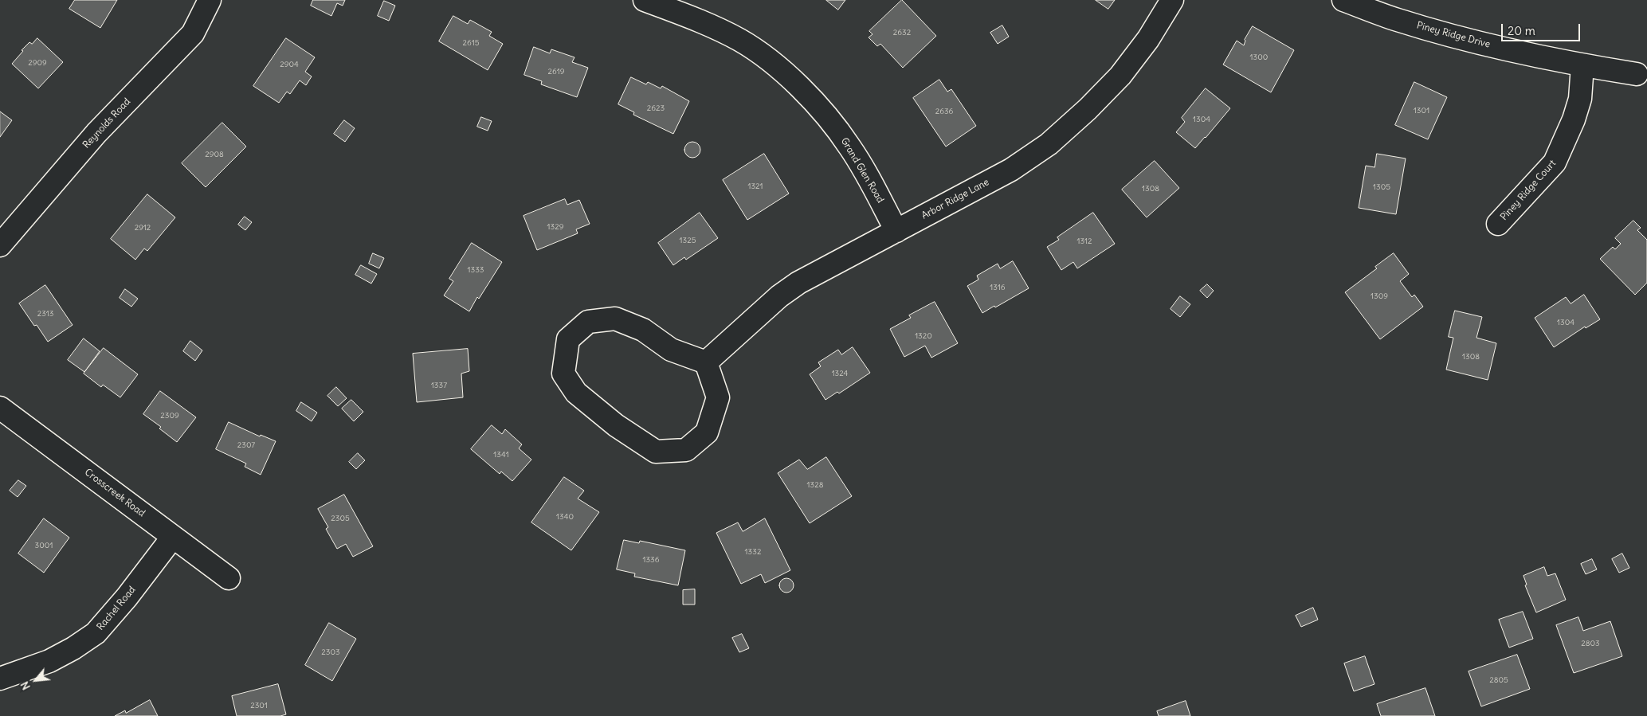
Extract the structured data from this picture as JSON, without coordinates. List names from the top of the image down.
{
  "streets": {
    "street": [
      "Piney Ridge Drive",
      "Reynolds Road",
      "Grand Glen Road",
      "Piney Ridge Court",
      "Arbor Ridge Lane",
      "Crosscreek Road",
      "Rachel Road"
    ]
  },
  "crossings": [
    ["Piney Ridge Drive", "Piney Ridge Court"],
    ["Grand Glen Road", "Arbor Ridge Lane"],
    ["Crosscreek Road", "Rachel Road"]
  ],
  "house_numbers": [
    "2632",
    "2615",
    "1300",
    "2909",
    "2904",
    "2619",
    "2623",
    "1301",
    "2636",
    "1304",
    "2908",
    "1321",
    "1305",
    "1308",
    "1329",
    "2912",
    "1325",
    "1312",
    "1333",
    "1316",
    "1309",
    "2313",
    "1304",
    "1320",
    "1308",
    "1324",
    "1337",
    "2309",
    "2307",
    "1341",
    "1328",
    "1340",
    "2305",
    "3001",
    "1332",
    "1336",
    "2803",
    "2303",
    "2805",
    "2301"
  ],
  "scale_bar": "20 m",
  "north": "bottom left"
}
